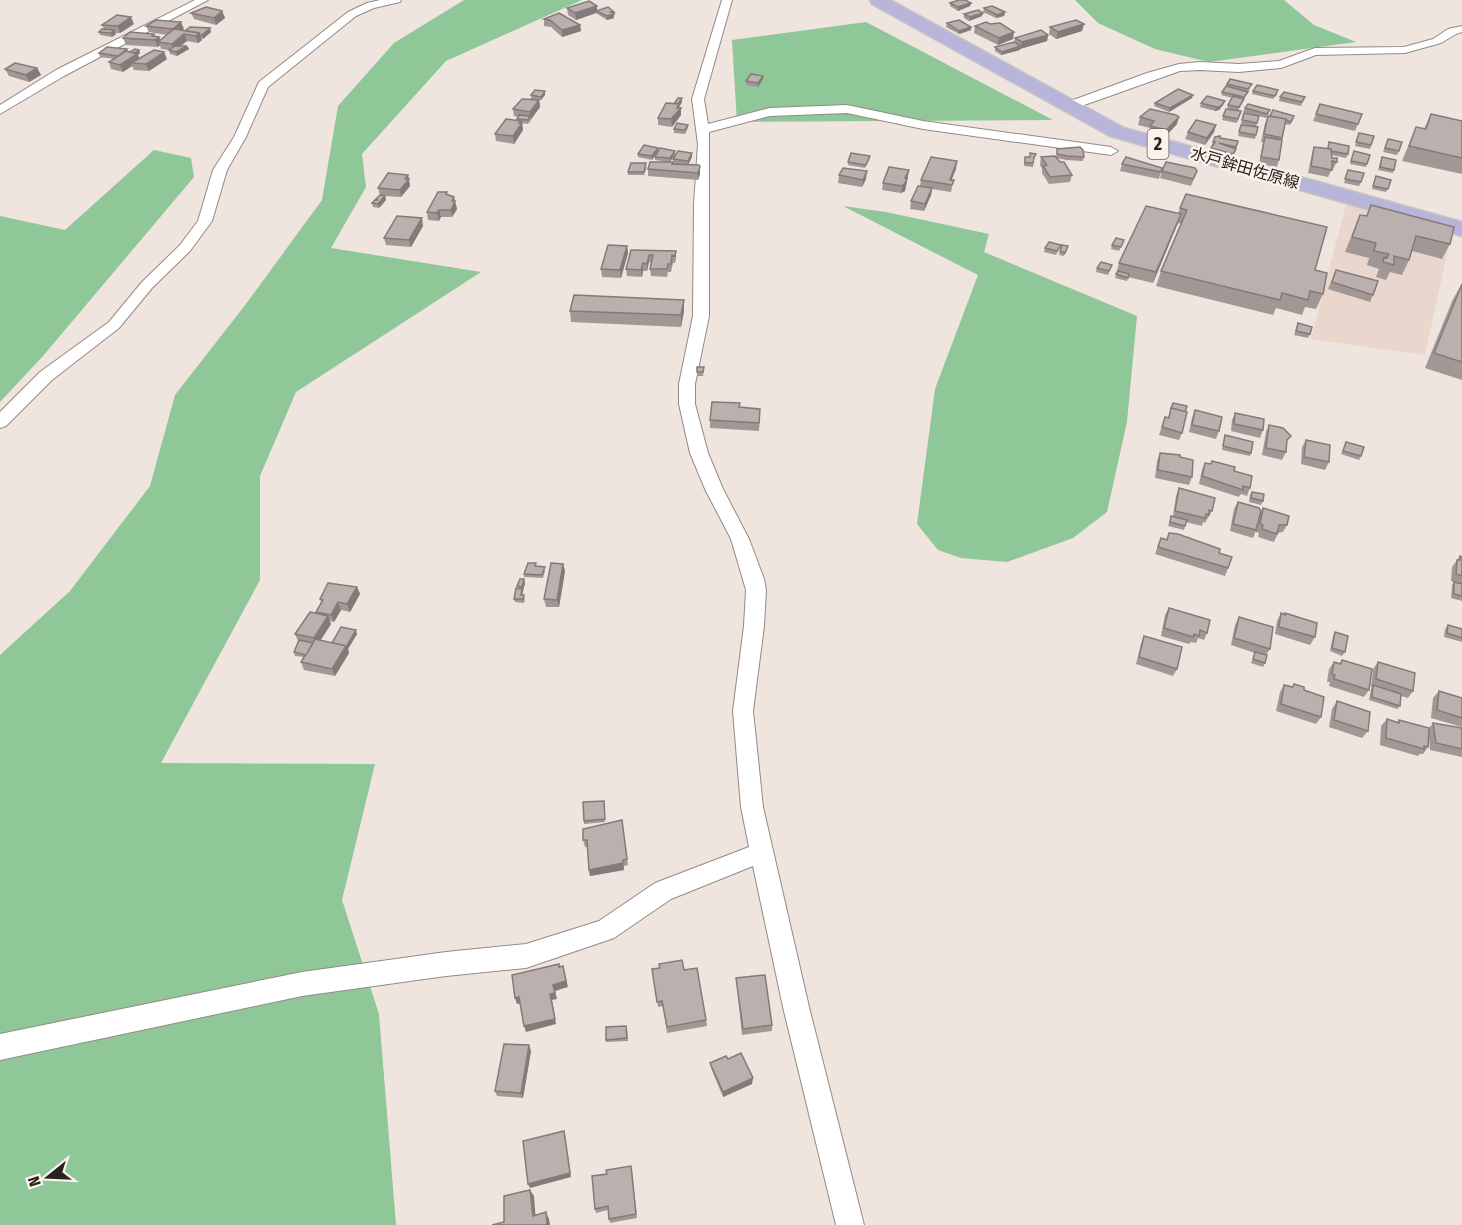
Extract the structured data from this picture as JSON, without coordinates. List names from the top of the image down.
{
  "streets": {
    "main road": ["2", "水戸鉾田佐原線"]
  },
  "north": "left"
}
